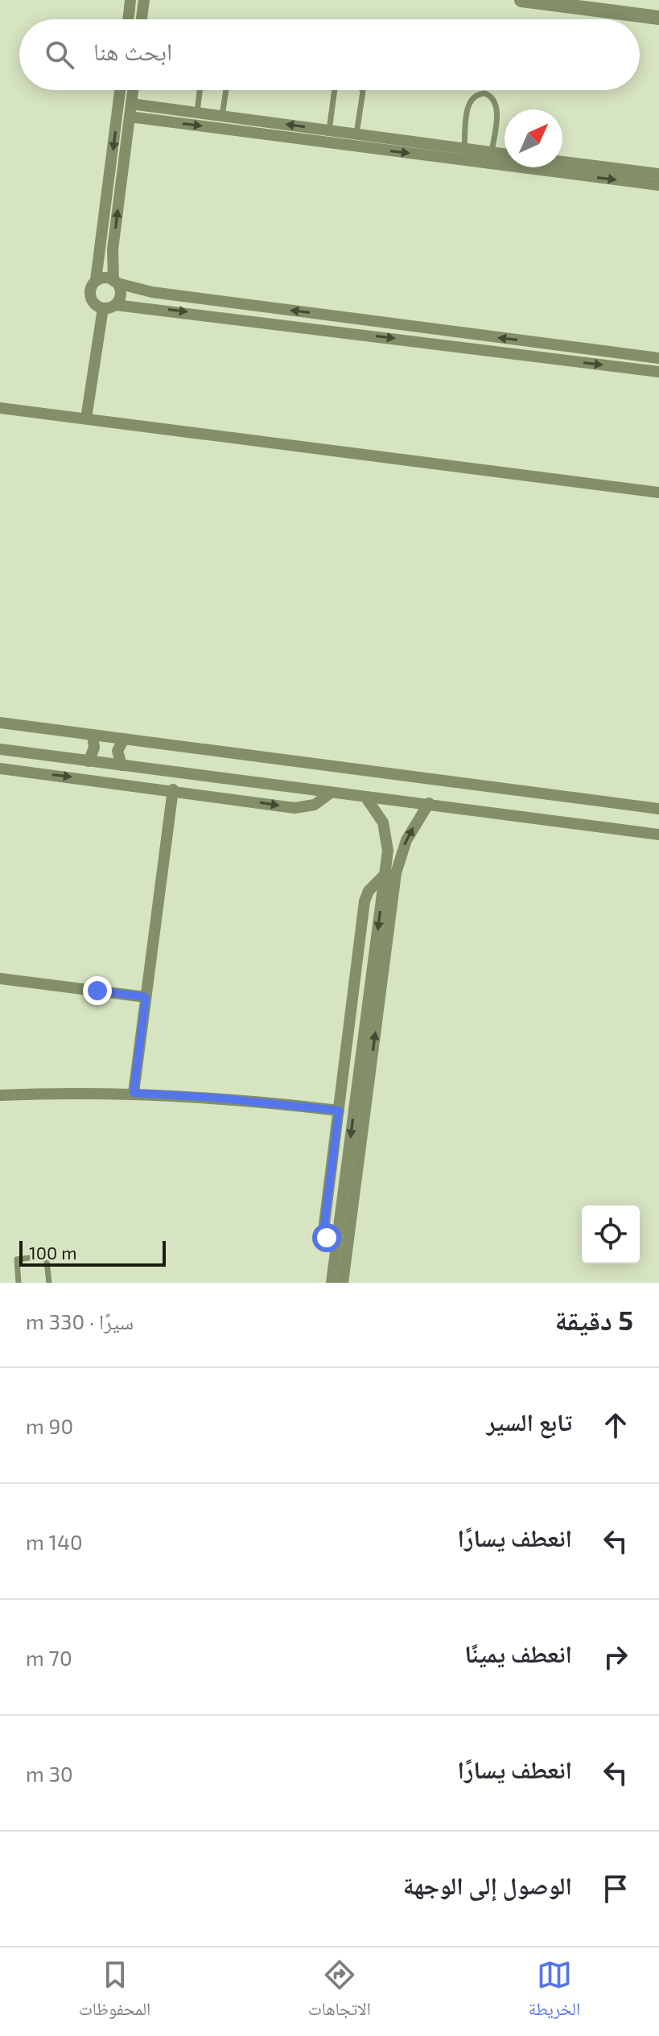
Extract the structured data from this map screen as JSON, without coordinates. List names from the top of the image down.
{
  "scale_bar": "100 m",
  "north": "top right",
  "page": {
    "search": "ابحث هنا",
    "scale": "100 m",
    "heading": ["5 دقيقة", "سيرًا · 330 m"],
    "list": [
      ["تابع السير", "90 m"],
      ["انعطف يسارًا", "140 m"],
      ["انعطف يمينًا", "70 m"],
      ["انعطف يسارًا", "30 m"],
      "الوصول إلى الوجهة"
    ],
    "nav": ["الخريطة", "الاتجاهات", "المحفوظات"]
  }
}
